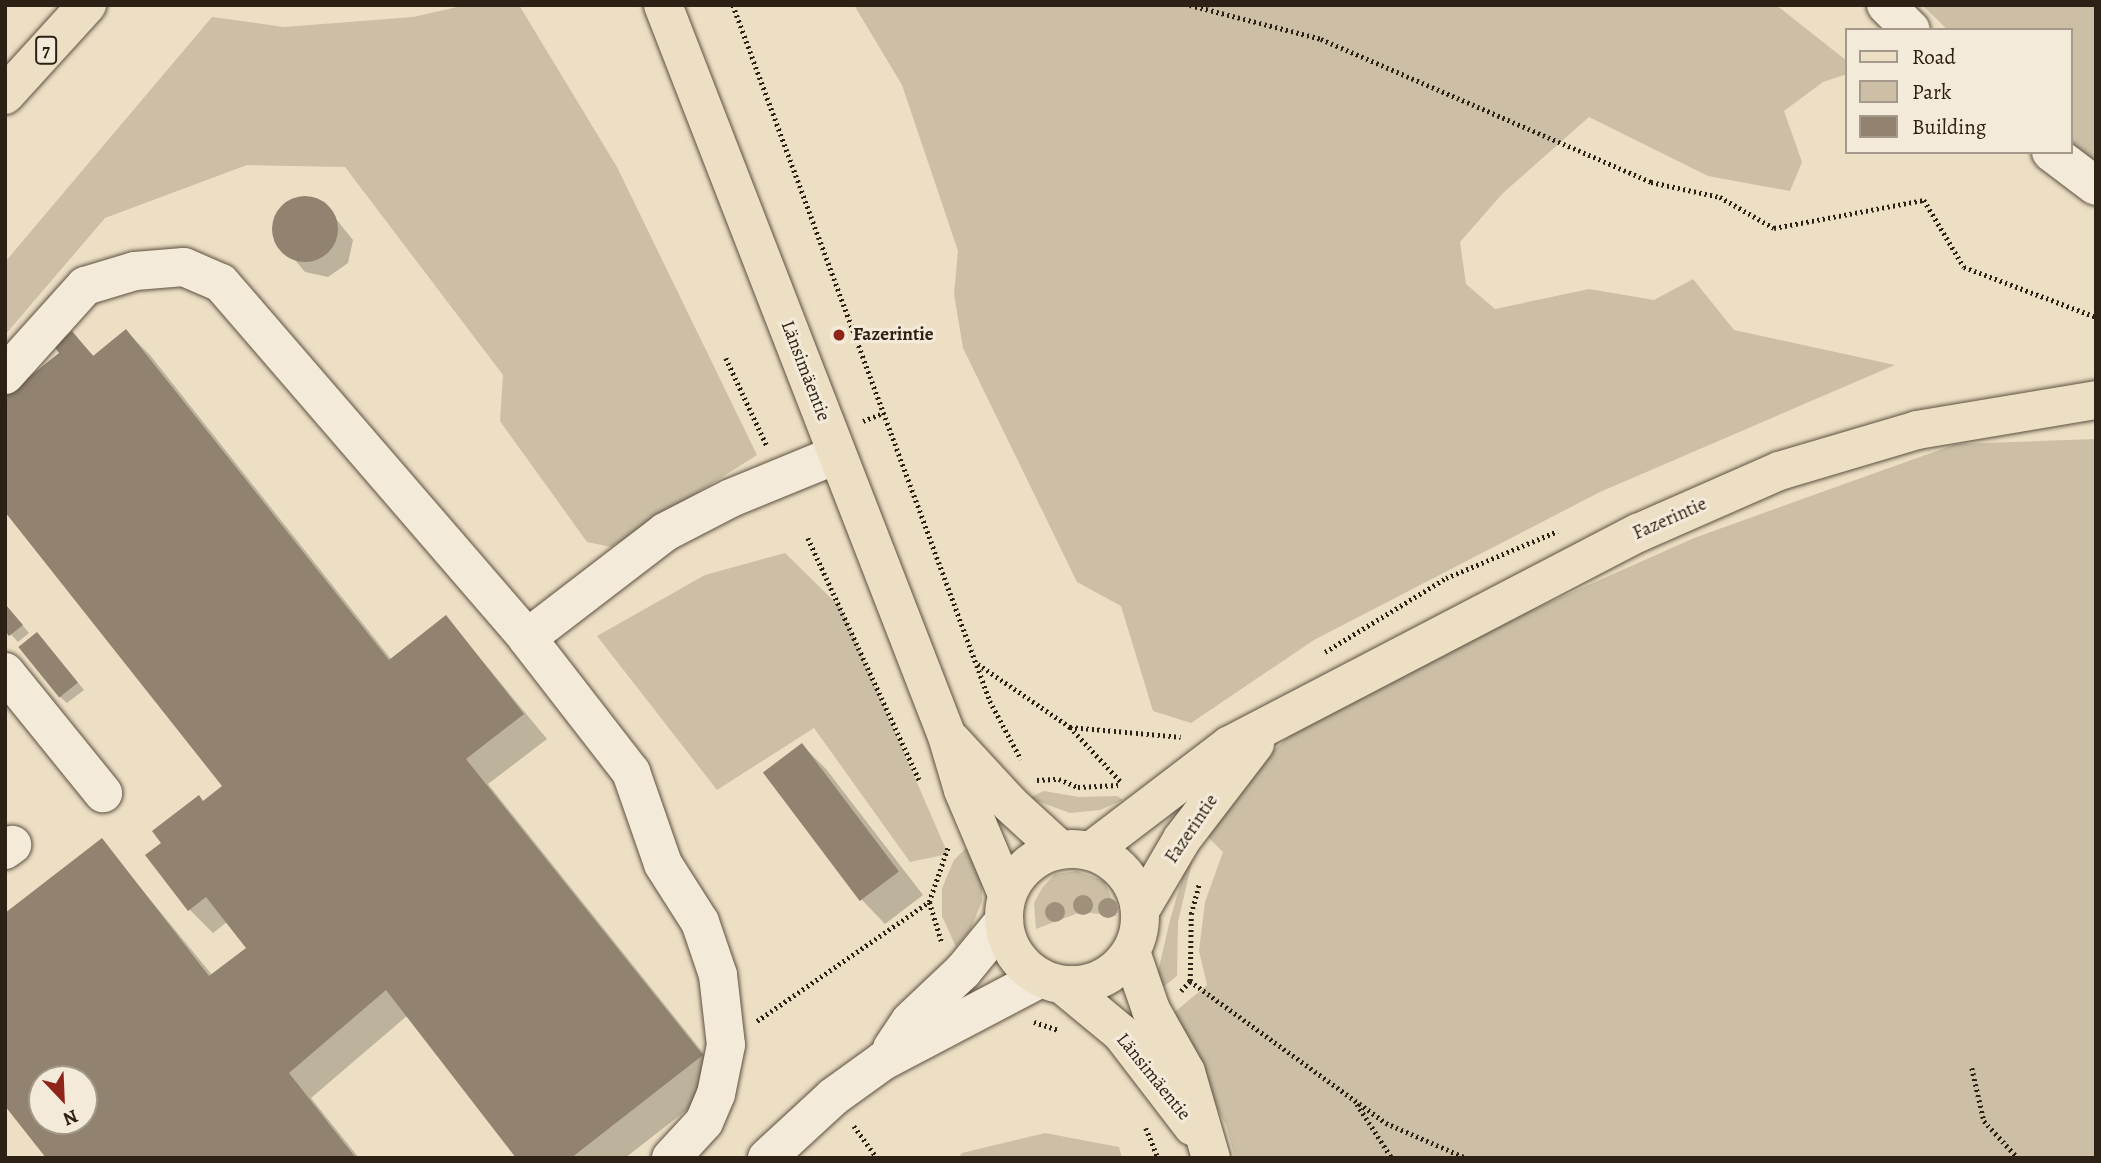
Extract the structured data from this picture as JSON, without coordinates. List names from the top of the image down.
{
  "streets": {
    "main road": ["7", "Länsimäentie", "Fazerintie"]
  },
  "crossings": [
    ["Länsimäentie", "Fazerintie"]
  ],
  "places": ["Fazerintie"],
  "legend": ["Road", "Park", "Building"],
  "north": "bottom right"
}
